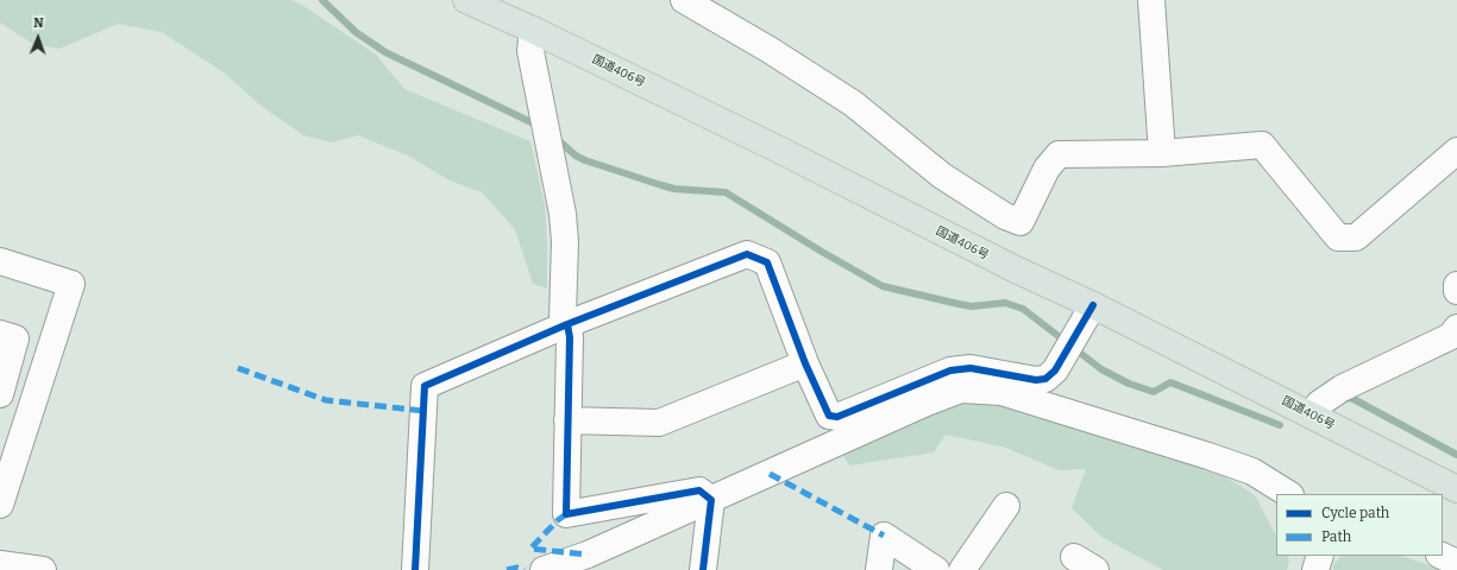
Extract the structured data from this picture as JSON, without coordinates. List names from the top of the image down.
{
  "streets": {
    "highway": ["国道406号"]
  },
  "legend": ["Cycle path", "Path"],
  "north": "top"
}
